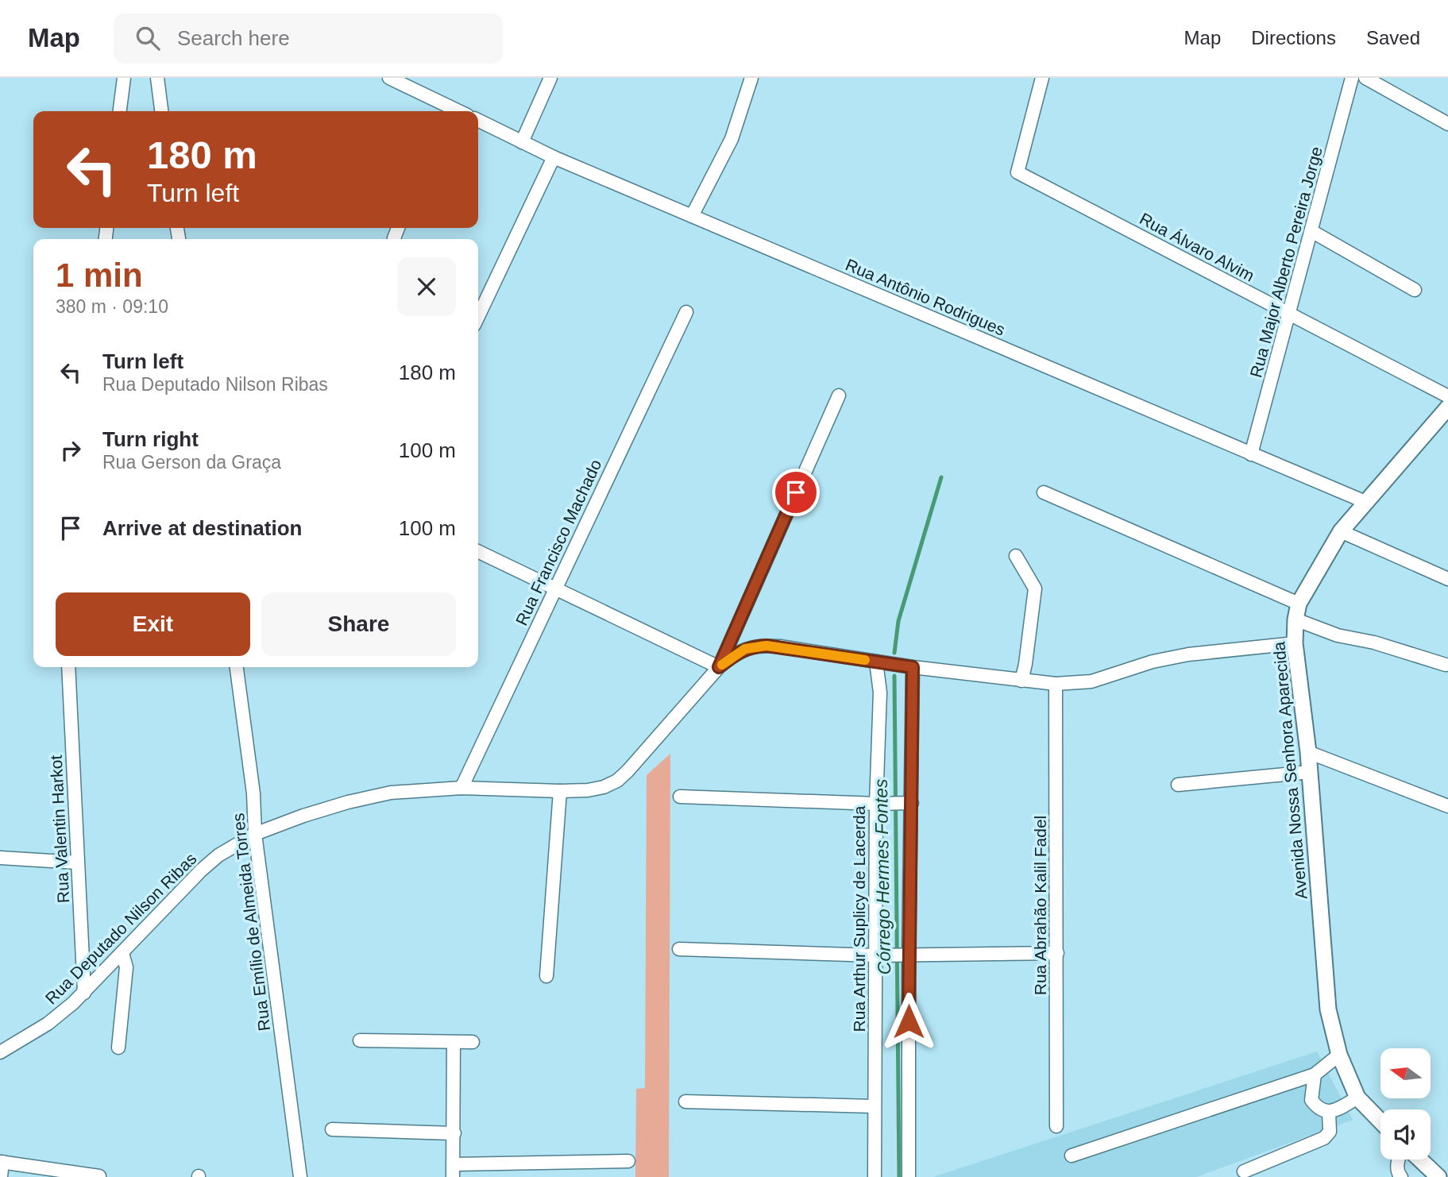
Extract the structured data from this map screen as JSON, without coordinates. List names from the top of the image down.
{
  "streets": {
    "main road": ["Avenida Nossa Senhora Aparecida"],
    "street": [
      "Rua Álvaro Alvim",
      "Rua Major Alberto Pereira Jorge",
      "Rua Antônio Rodrigues",
      "Rua Francisco Machado",
      "Rua Valentin Harkot",
      "Rua Abrahão Kalil Fadel",
      "Rua Arthur Suplicy de Lacerda",
      "Rua Emílio de Almeida Torres",
      "Rua Deputado Nilson Ribas"
    ]
  },
  "crossings": [
    ["Rua Álvaro Alvim", "Rua Major Alberto Pereira Jorge"],
    ["Rua Major Alberto Pereira Jorge", "Rua Antônio Rodrigues"],
    ["Rua Antônio Rodrigues", "Avenida Nossa Senhora Aparecida"],
    ["Rua Francisco Machado", "Rua Deputado Nilson Ribas"],
    ["Avenida Nossa Senhora Aparecida", "Rua Deputado Nilson Ribas"],
    ["Rua Valentin Harkot", "Rua Deputado Nilson Ribas"],
    ["Rua Abrahão Kalil Fadel", "Rua Deputado Nilson Ribas"],
    ["Rua Arthur Suplicy de Lacerda", "Rua Deputado Nilson Ribas"],
    ["Rua Emílio de Almeida Torres", "Rua Deputado Nilson Ribas"]
  ],
  "water": ["Córrego Hermes Fontes"],
  "north": "left",
  "page": {
    "header": "Map",
    "search": "Search here",
    "nav": ["Map", "Directions", "Saved"],
    "turn": ["180 m", "Turn left"],
    "heading": ["1 min", "380 m · 09:10"],
    "list": [
      {
        "name": "Turn left",
        "note": "Rua Deputado Nilson Ribas",
        "value": "180 m"
      },
      {
        "name": "Turn right",
        "note": "Rua Gerson da Graça",
        "value": "100 m"
      },
      {
        "name": "Arrive at destination",
        "value": "100 m"
      }
    ],
    "buttons": ["Exit", "Share"]
  }
}
